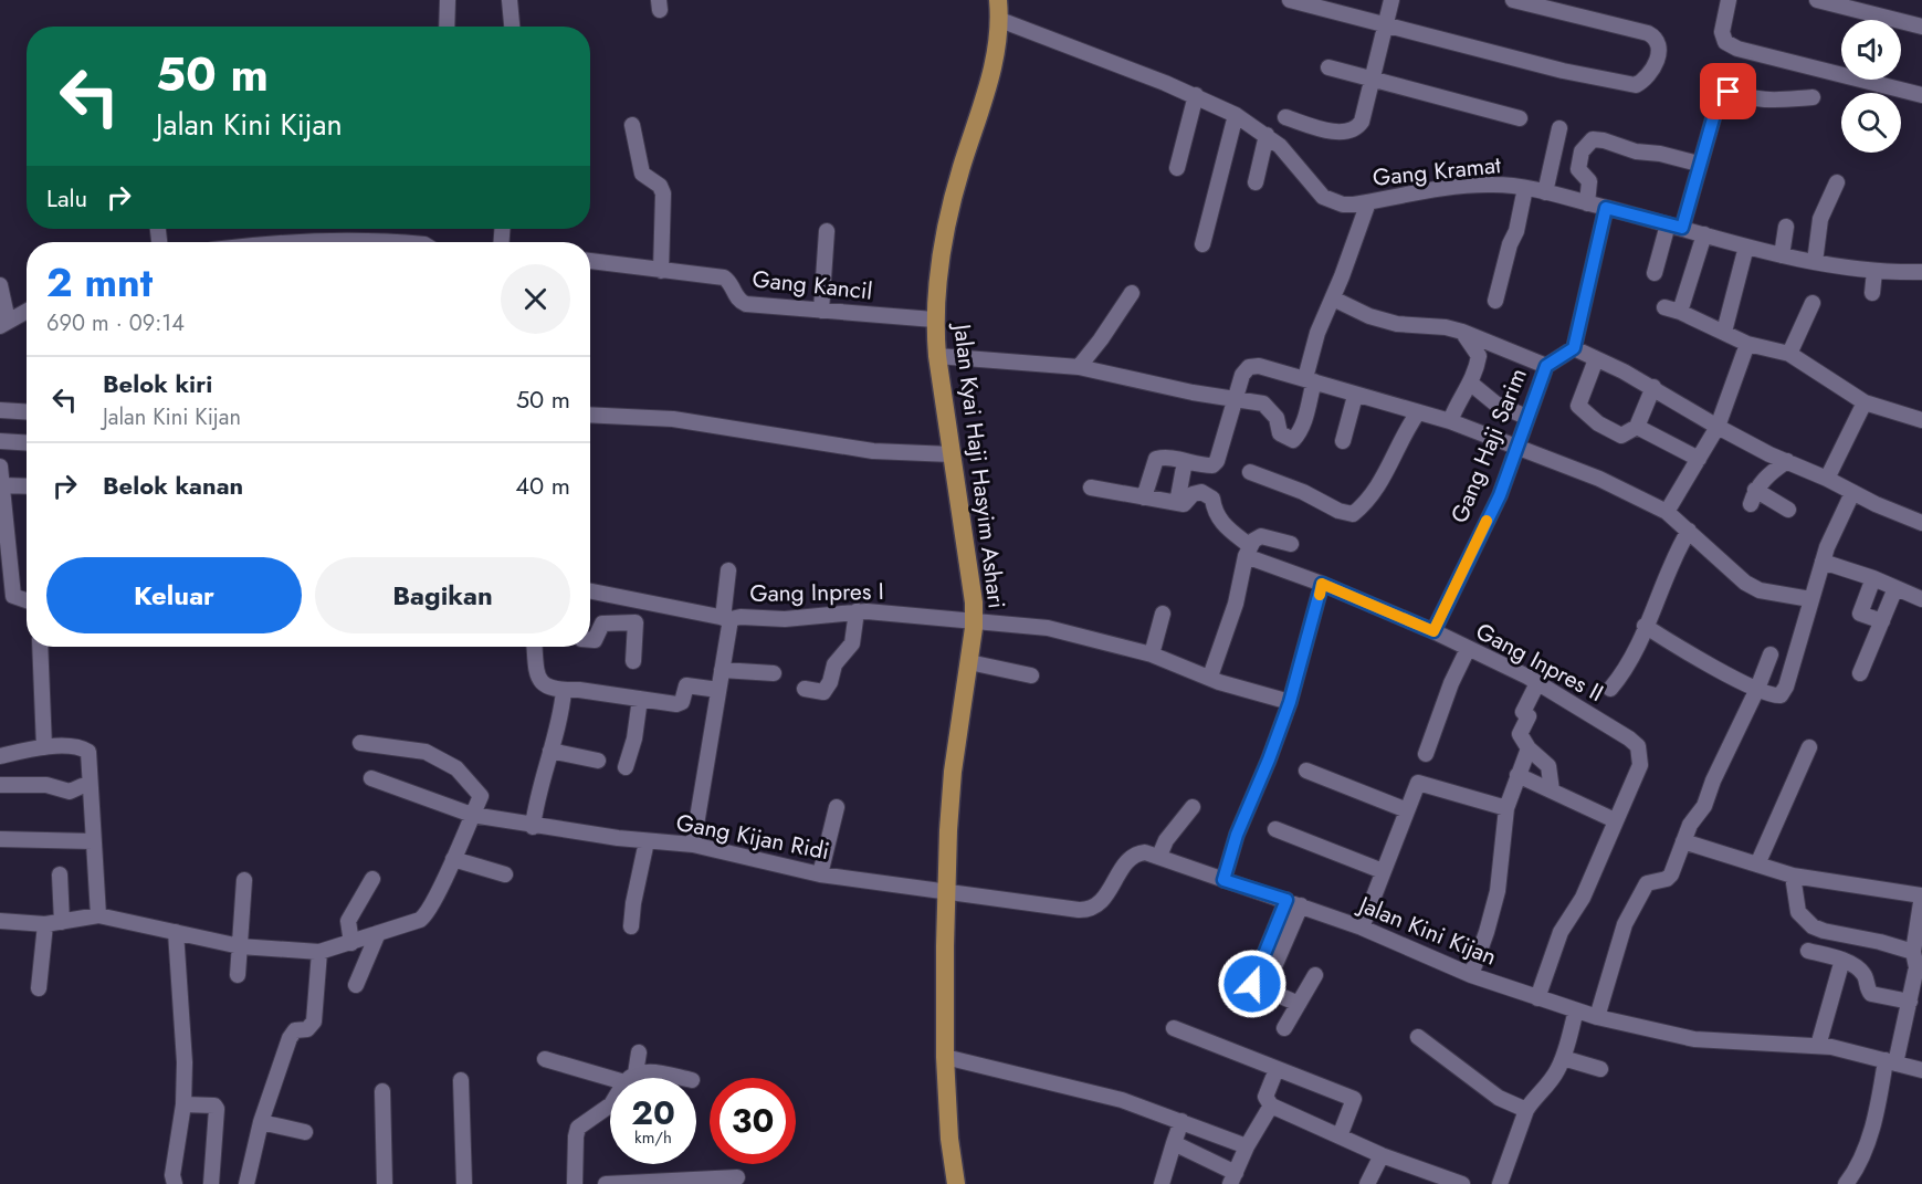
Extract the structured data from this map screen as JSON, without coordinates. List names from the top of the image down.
{
  "streets": {
    "main road": ["Jalan Kyai Haji Hasyim Ashari"],
    "street": [
      "Gang Kramat",
      "Gang Kancil",
      "Gang Haji Sarim",
      "Gang Inpres I",
      "Gang Inpres II",
      "Gang Kijan Ridi",
      "Jalan Kini Kijan"
    ]
  },
  "crossings": [
    ["Gang Kramat", "Jalan Kyai Haji Hasyim Ashari"],
    ["Gang Kancil", "Jalan Kyai Haji Hasyim Ashari"],
    ["Gang Haji Sarim", "Gang Inpres II"],
    ["Jalan Kyai Haji Hasyim Ashari", "Gang Inpres I"],
    ["Jalan Kyai Haji Hasyim Ashari", "Gang Kijan Ridi"],
    ["Jalan Kyai Haji Hasyim Ashari", "Jalan Kini Kijan"],
    ["Gang Inpres I", "Gang Kijan Ridi"],
    ["Gang Inpres II", "Jalan Kini Kijan"],
    ["Gang Kijan Ridi", "Jalan Kini Kijan"]
  ],
  "page": {
    "turn": ["50 m", "Jalan Kini Kijan"],
    "then": "Lalu",
    "heading": ["2 mnt", "690 m · 09:14"],
    "list": [
      {
        "name": "Belok kiri",
        "note": "Jalan Kini Kijan",
        "value": "50 m"
      },
      {
        "name": "Belok kanan",
        "value": "40 m"
      }
    ],
    "buttons": ["Keluar", "Bagikan"],
    "speed": "20 km/h",
    "limit": "30"
  }
}
